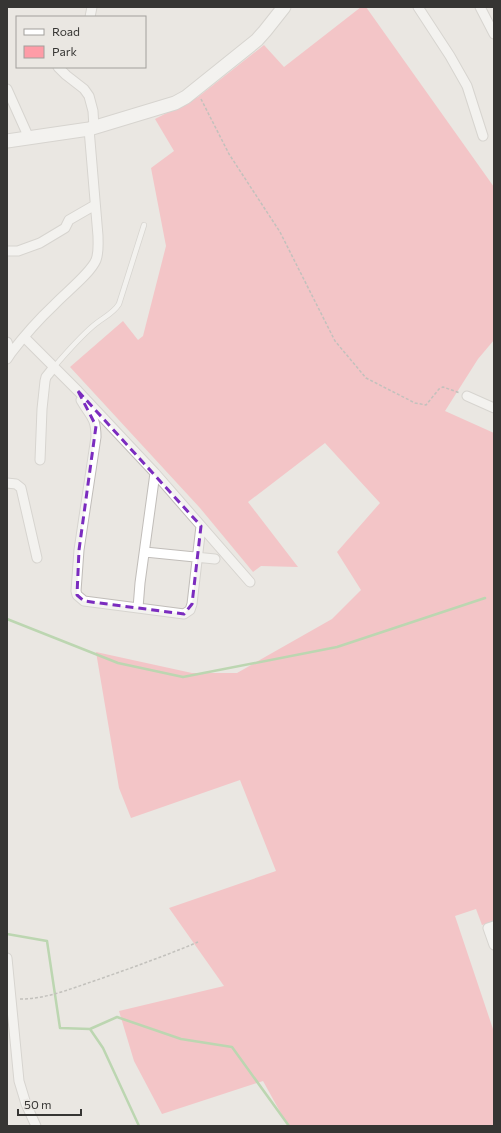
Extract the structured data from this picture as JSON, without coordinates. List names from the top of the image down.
{
  "legend": ["Road", "Park"],
  "scale_bar": "50 m"
}
